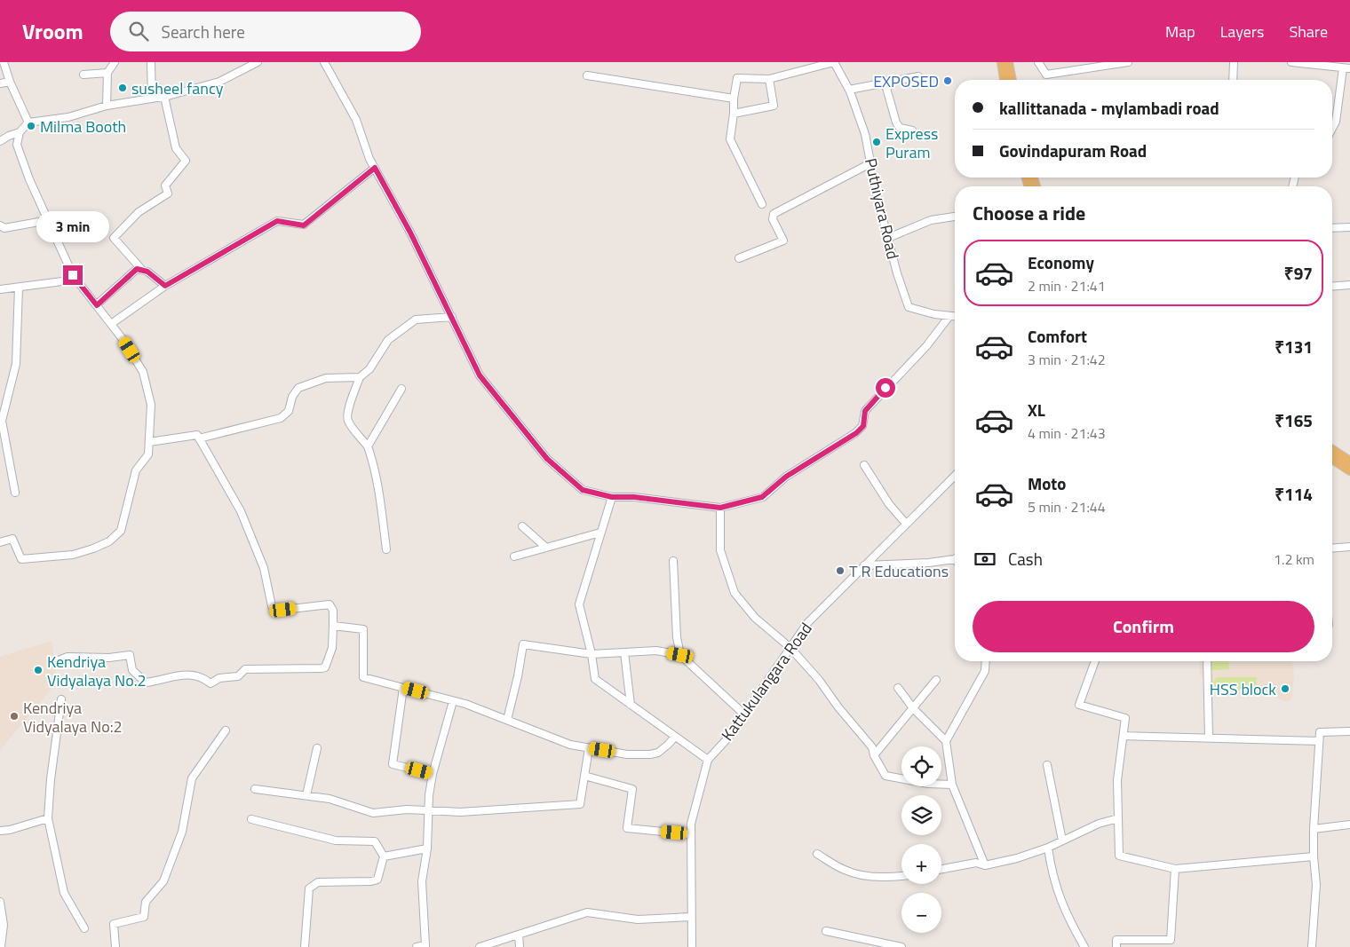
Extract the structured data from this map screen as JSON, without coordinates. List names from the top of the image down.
{
  "streets": {
    "street": ["Puthiyara Road", "Kattukulangara Road"]
  },
  "places": [
    "EXPOSED",
    "susheel fancy",
    "Milma Booth",
    "Express Puram",
    "T R Educations",
    "Kendriya Vidyalaya No.2",
    "HSS block",
    "Kendriya Vidyalaya No:2"
  ],
  "page": {
    "header": "Vroom",
    "search": "Search here",
    "nav": ["Map", "Layers", "Share"],
    "banner": ["kallittanada - mylambadi road", "Govindapuram Road"],
    "heading": "Choose a ride",
    "bubble": "3 min",
    "list": [
      {
        "name": "Economy",
        "note": "2 min · 21:41",
        "value": "₹97"
      },
      {
        "name": "Comfort",
        "note": "3 min · 21:42",
        "value": "₹131"
      },
      {
        "name": "XL",
        "note": "4 min · 21:43",
        "value": "₹165"
      },
      {
        "name": "Moto",
        "note": "5 min · 21:44",
        "value": "₹114"
      }
    ],
    "pay": ["Cash", "1.2 km"],
    "buttons": "Confirm",
    "map_buttons": ["+", "−"]
  }
}
